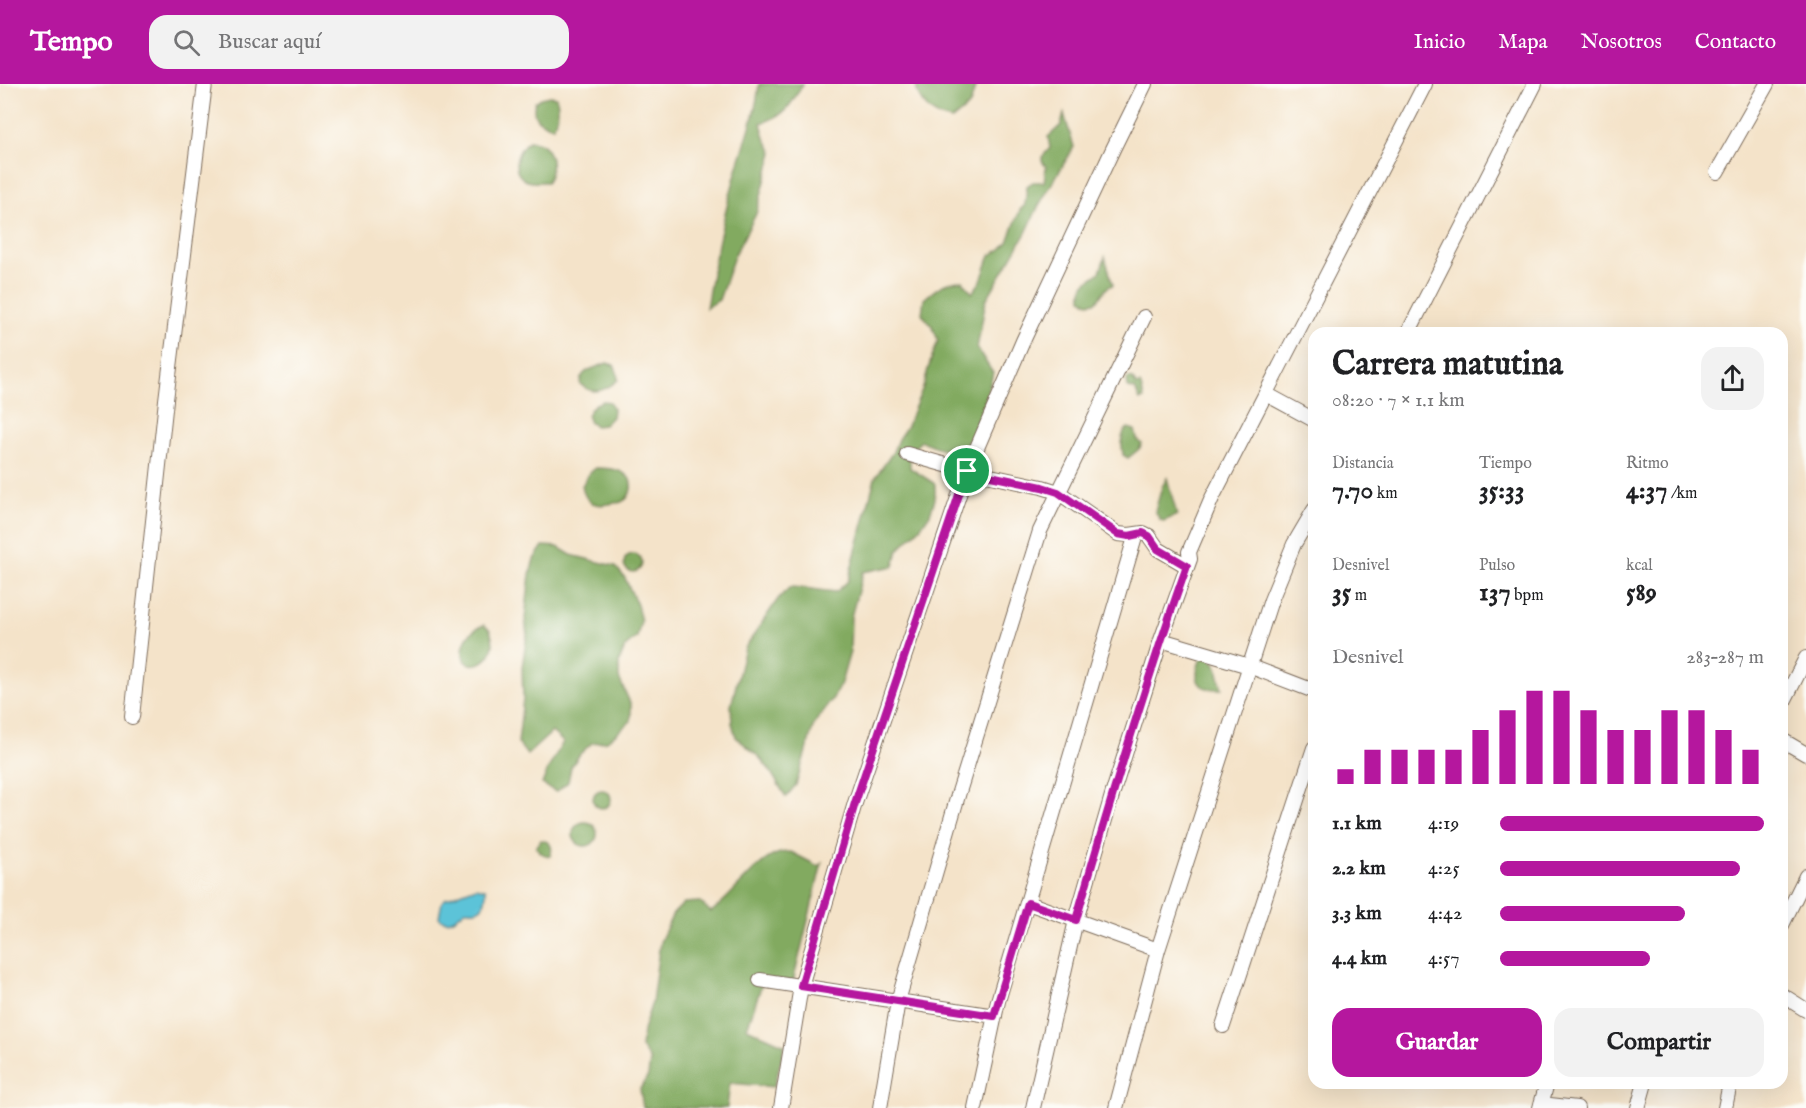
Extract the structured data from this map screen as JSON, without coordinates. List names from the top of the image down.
{
  "page": {
    "header": "Tempo",
    "search": "Buscar aquí",
    "nav": [
      "Inicio",
      "Mapa",
      "Nosotros",
      "Contacto"
    ],
    "heading": ["Carrera matutina", "08:20 · 7 × 1.1 km"],
    "stats": [
      ["Distancia", "7.70 km"],
      ["Tiempo", "35:33"],
      ["Ritmo", "4:37 /km"],
      ["Desnivel", "35 m"],
      ["Pulso", "137 bpm"],
      ["kcal", "589"]
    ],
    "chart": ["Desnivel", "283–287 m"],
    "list": [
      {
        "name": "1.1 km",
        "note": "4:19"
      },
      {
        "name": "2.2 km",
        "note": "4:25"
      },
      {
        "name": "3.3 km",
        "note": "4:42"
      },
      {
        "name": "4.4 km",
        "note": "4:57"
      }
    ],
    "buttons": ["Guardar", "Compartir"]
  }
}
